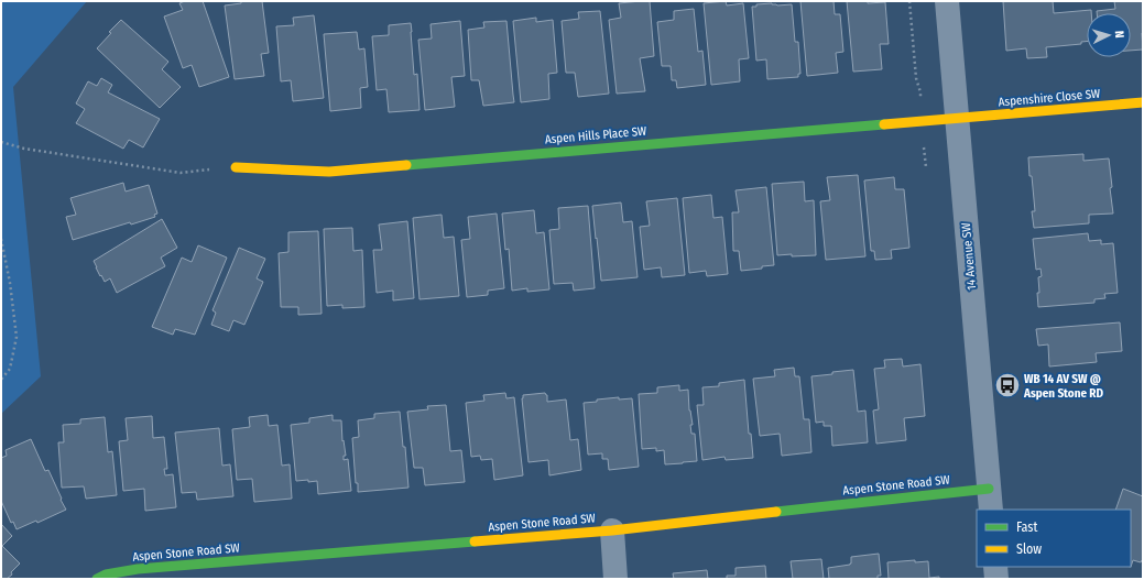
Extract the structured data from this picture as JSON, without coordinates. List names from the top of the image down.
{
  "streets": {
    "street": [
      "Aspenshire Close SW",
      "Aspen Hills Place SW",
      "14 Avenue SW",
      "Aspen Stone Road SW"
    ]
  },
  "crossings": [
    ["Aspenshire Close SW", "Aspen Hills Place SW"],
    ["Aspenshire Close SW", "14 Avenue SW"],
    ["Aspen Hills Place SW", "14 Avenue SW"],
    ["14 Avenue SW", "Aspen Stone Road SW"]
  ],
  "places": {
    "bus stop": ["WB 14 AV SW @ Aspen Stone RD"]
  },
  "legend": ["Fast", "Slow"],
  "north": "right"
}
